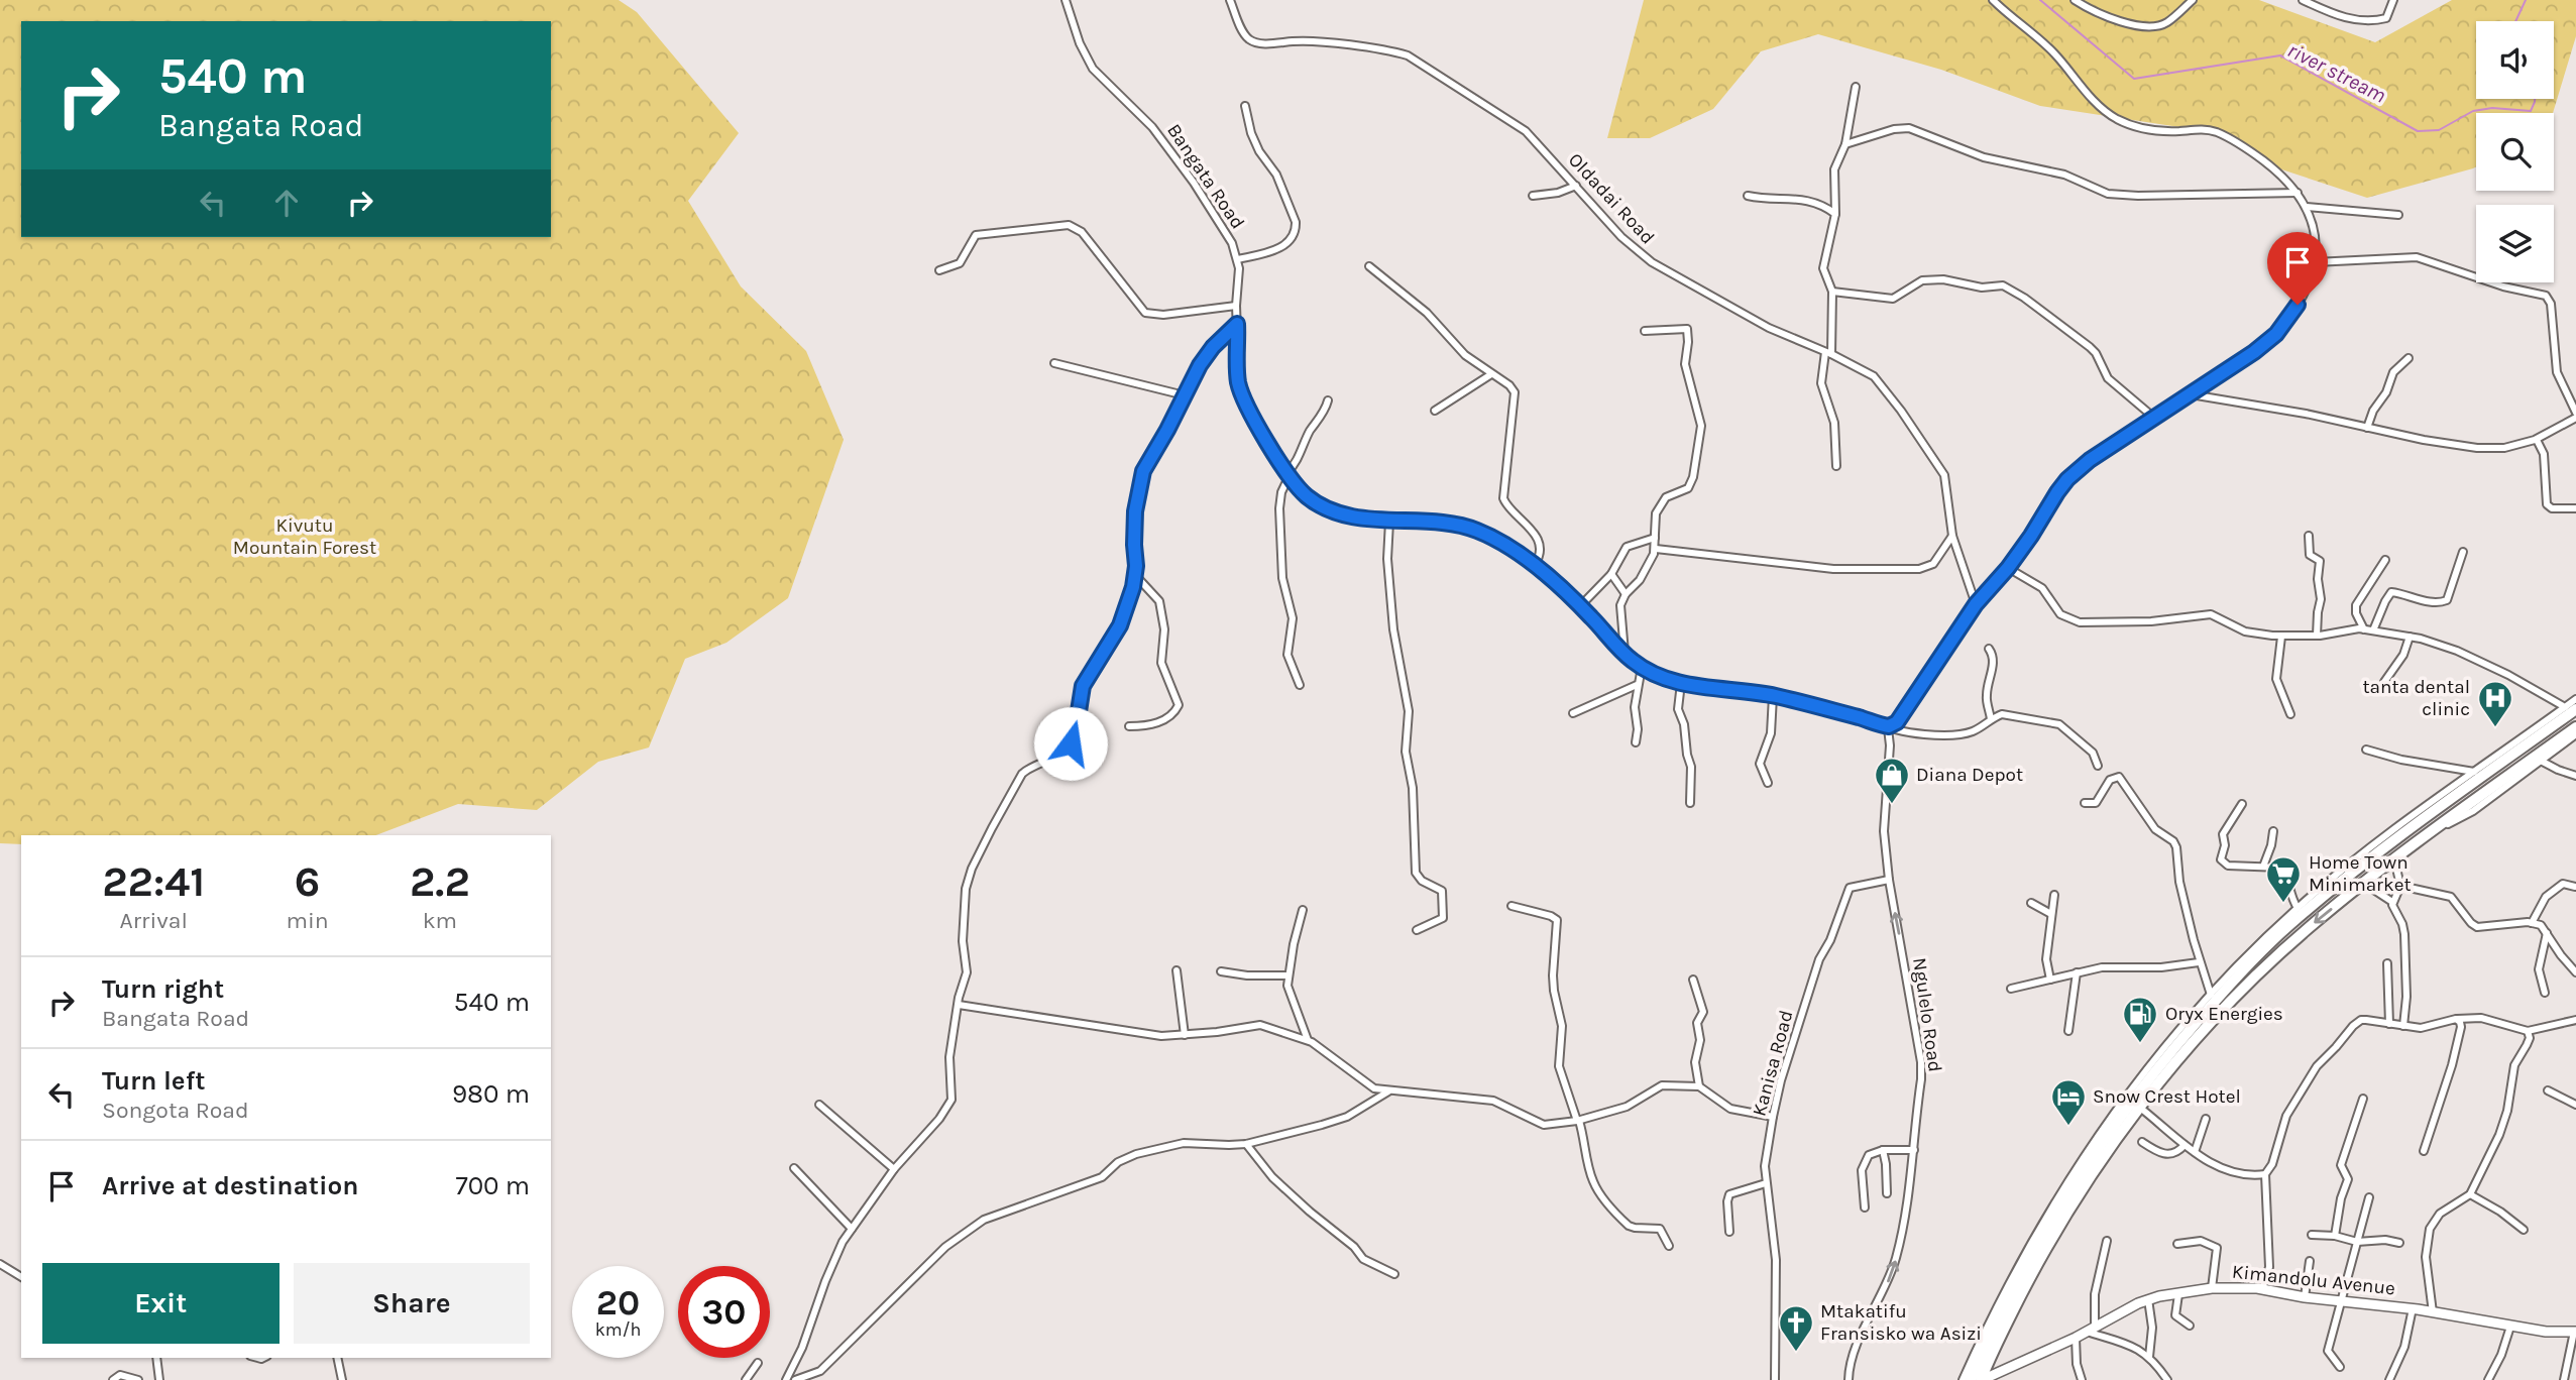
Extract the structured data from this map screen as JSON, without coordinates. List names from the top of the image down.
{
  "streets": {
    "street": [
      "Bangata Road",
      "Oldadai Road",
      "Ngulelo Road",
      "Kanisa Road",
      "Kimandolu Avenue"
    ]
  },
  "crossings": [
    ["Bangata Road", "Ngulelo Road"],
    ["Ngulelo Road", "Kanisa Road"]
  ],
  "one_way": ["Ngulelo Road"],
  "water": ["river stream"],
  "parks": ["Kivutu Mountain Forest"],
  "places": {
    "hospital": ["tanta dental clinic"],
    "shop": ["Diana Depot"],
    "supermarket": ["Home Town Minimarket"],
    "fuel station": ["Oryx Energies"],
    "hotel": ["Snow Crest Hotel"],
    "church": ["Mtakatifu Fransisko wa Asizi"]
  },
  "page": {
    "turn": ["540 m", "Bangata Road"],
    "eta": [
      "22:41",
      "Arrival",
      "6",
      "min",
      "2.2",
      "km"
    ],
    "list": [
      {
        "name": "Turn right",
        "note": "Bangata Road",
        "value": "540 m"
      },
      {
        "name": "Turn left",
        "note": "Songota Road",
        "value": "980 m"
      },
      {
        "name": "Arrive at destination",
        "value": "700 m"
      }
    ],
    "buttons": ["Exit", "Share"],
    "speed": "20 km/h",
    "limit": "30"
  }
}
